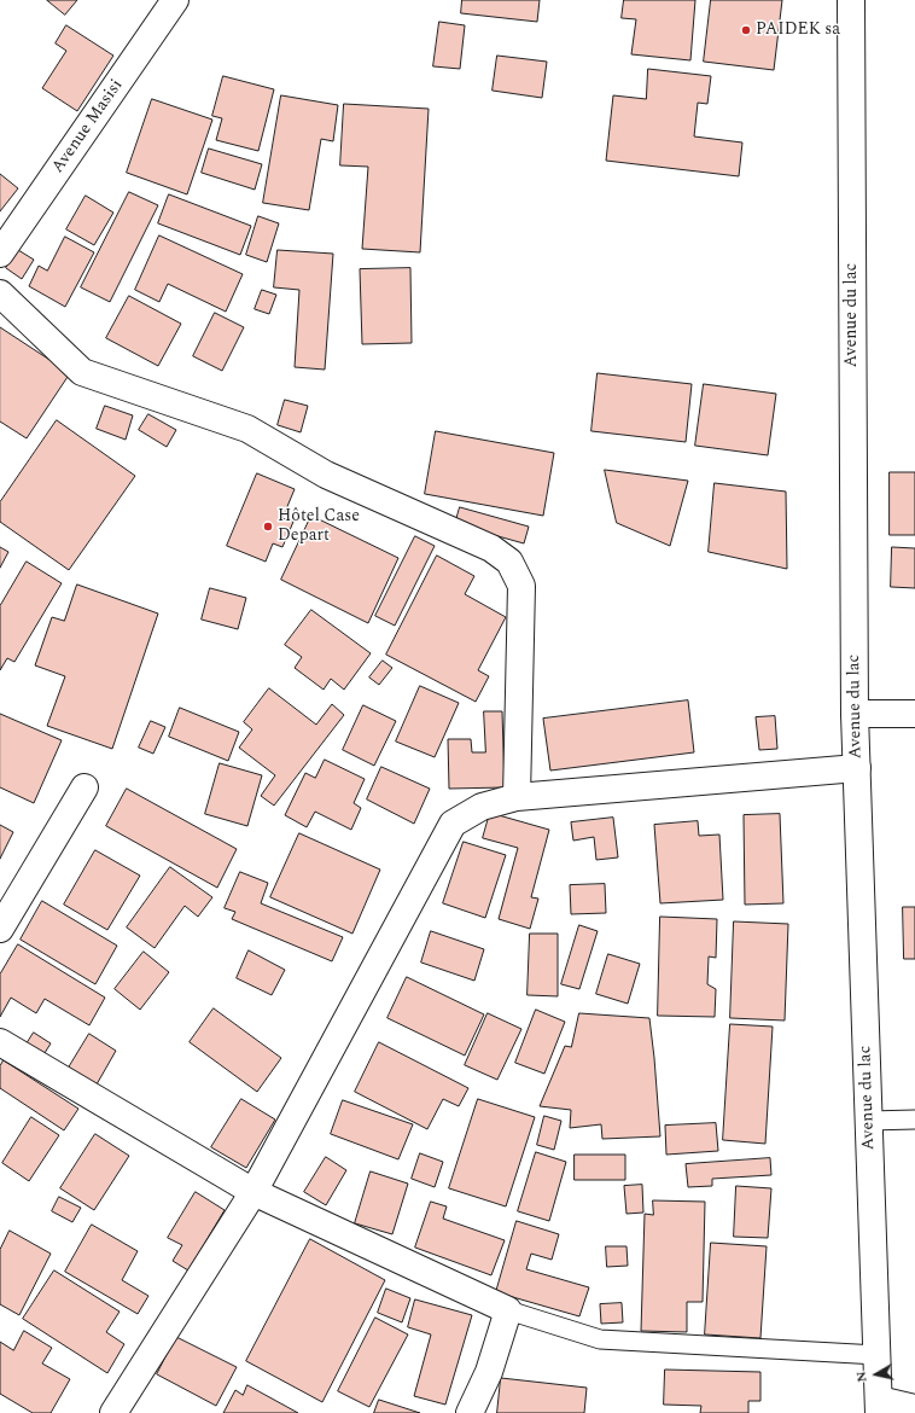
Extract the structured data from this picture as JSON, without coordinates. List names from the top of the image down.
{
  "streets": {
    "street": ["Avenue Masisi", "Avenue du lac"]
  },
  "places": ["PAIDEK sa", "Hôtel Case Depart"],
  "north": "left"
}
